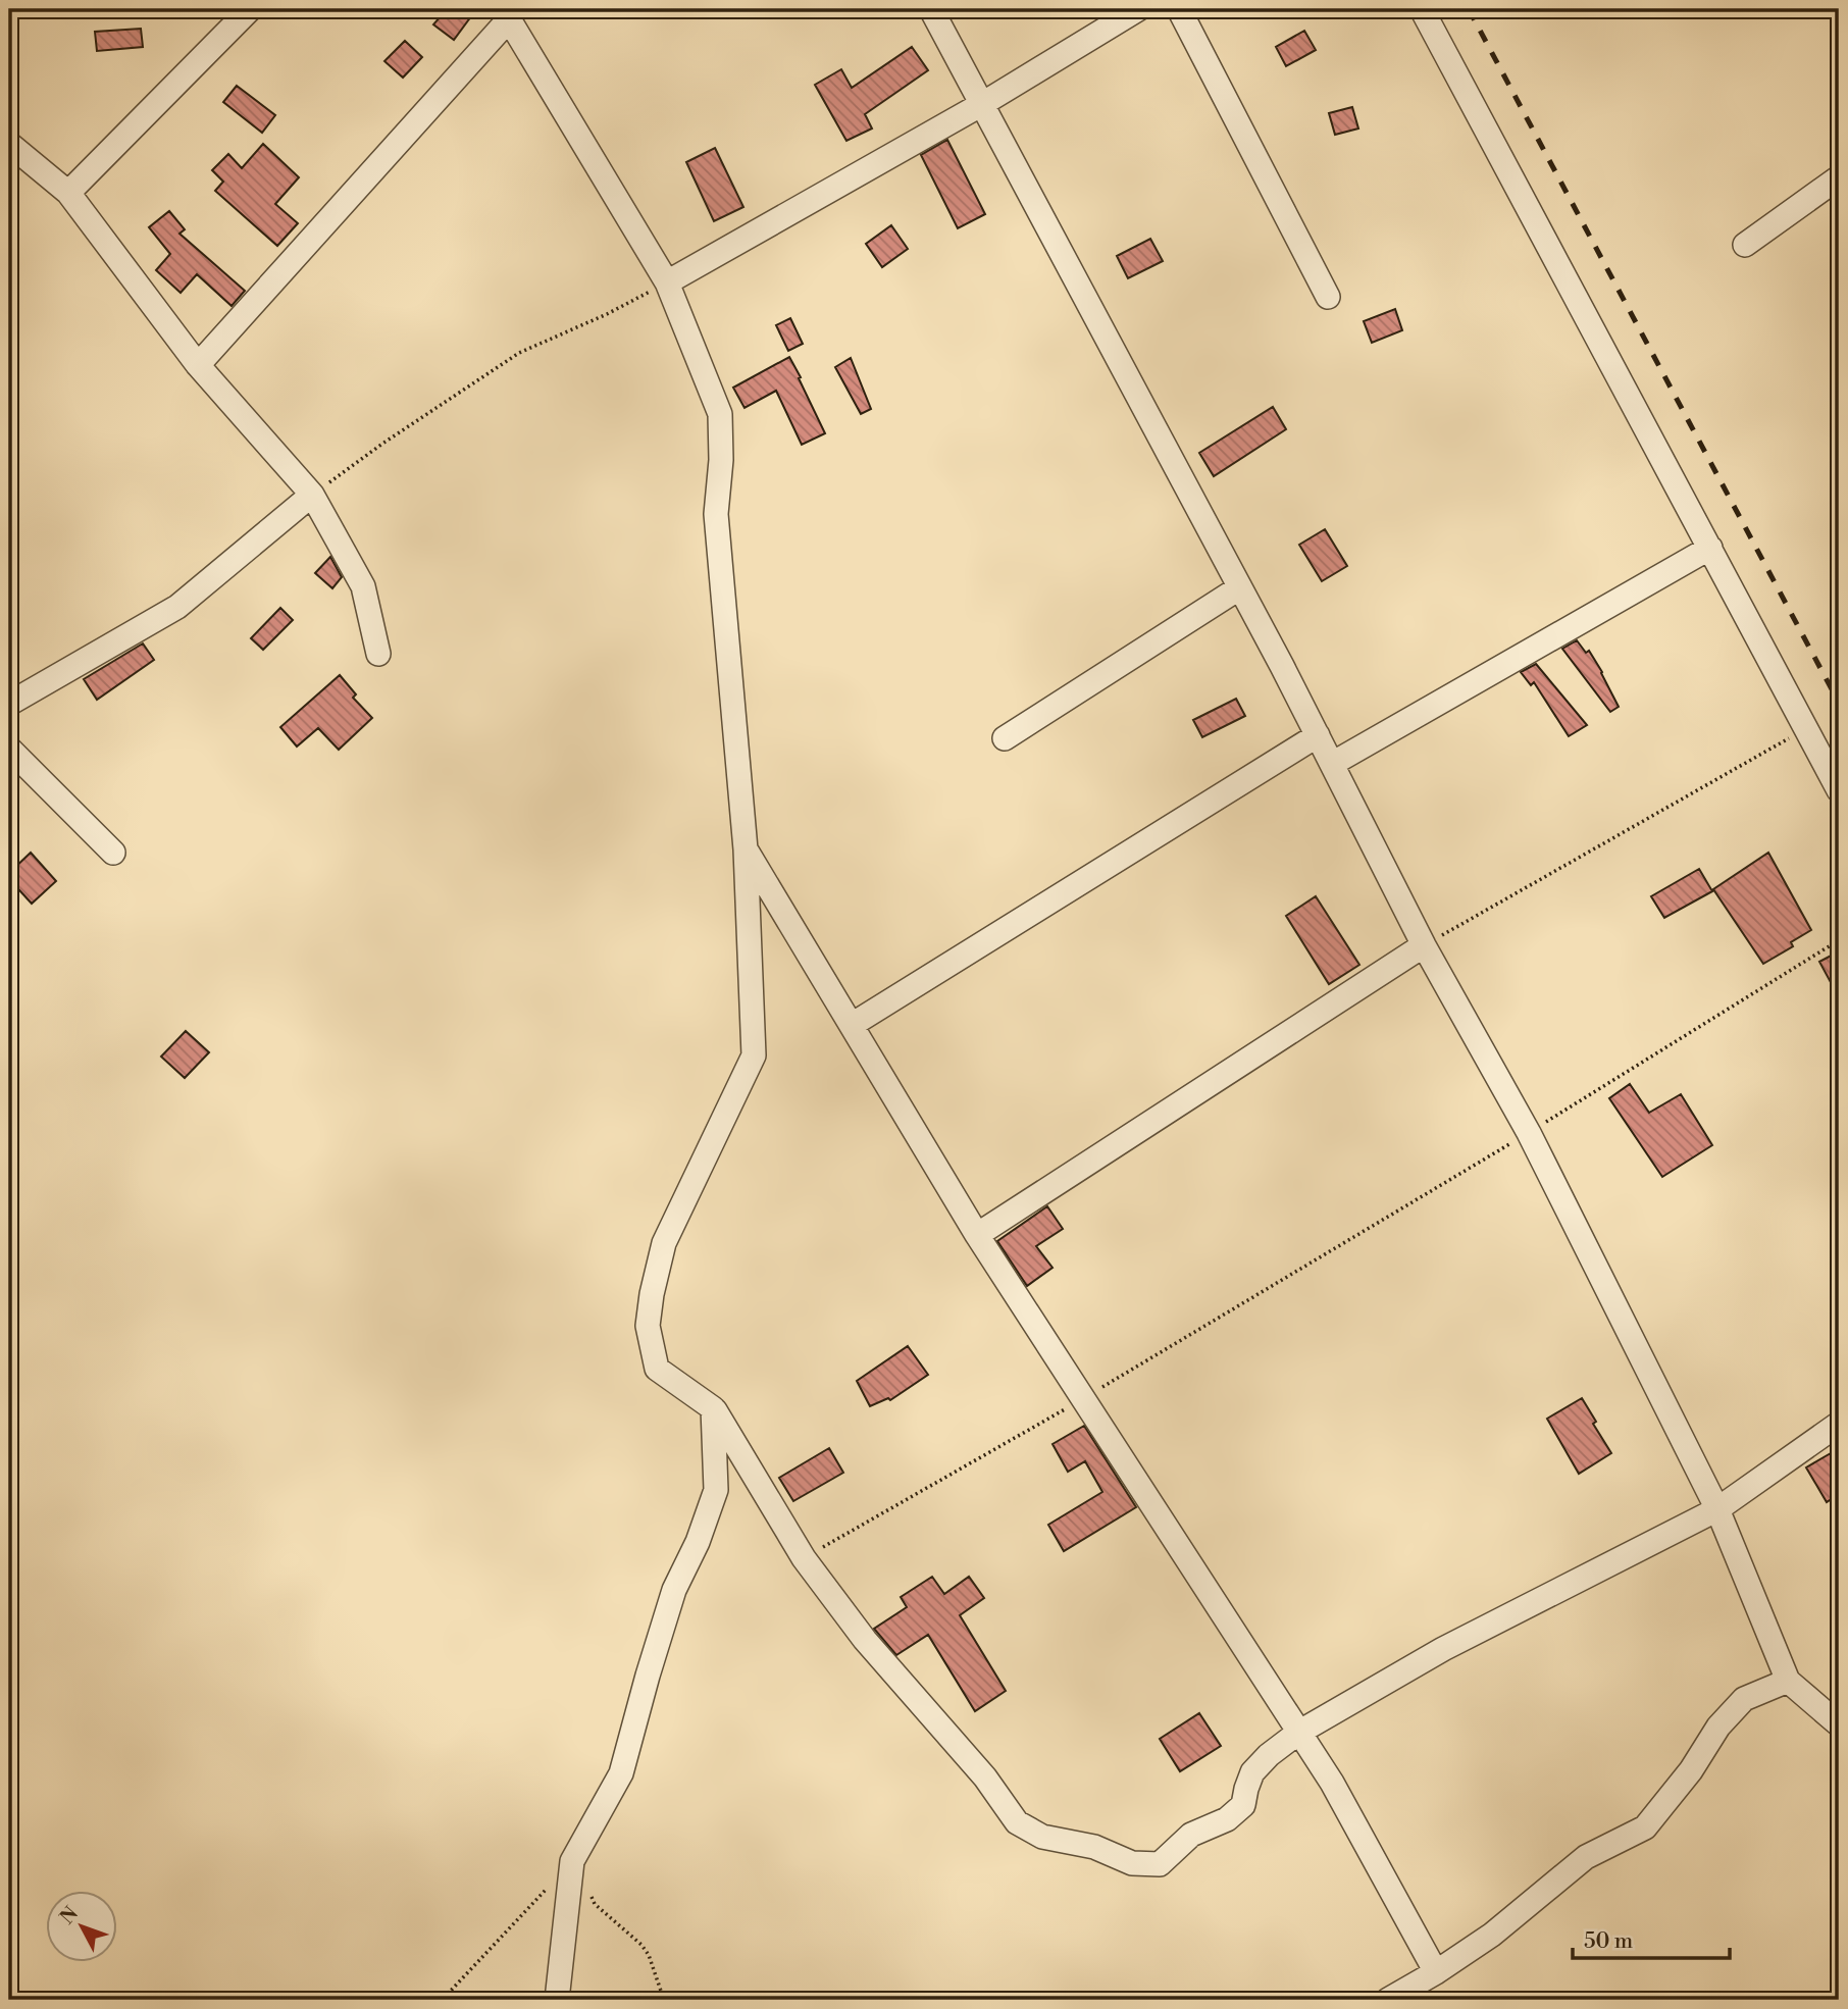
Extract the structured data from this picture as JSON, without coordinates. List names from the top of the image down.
{
  "scale_bar": "50 m",
  "north": "top left"
}
